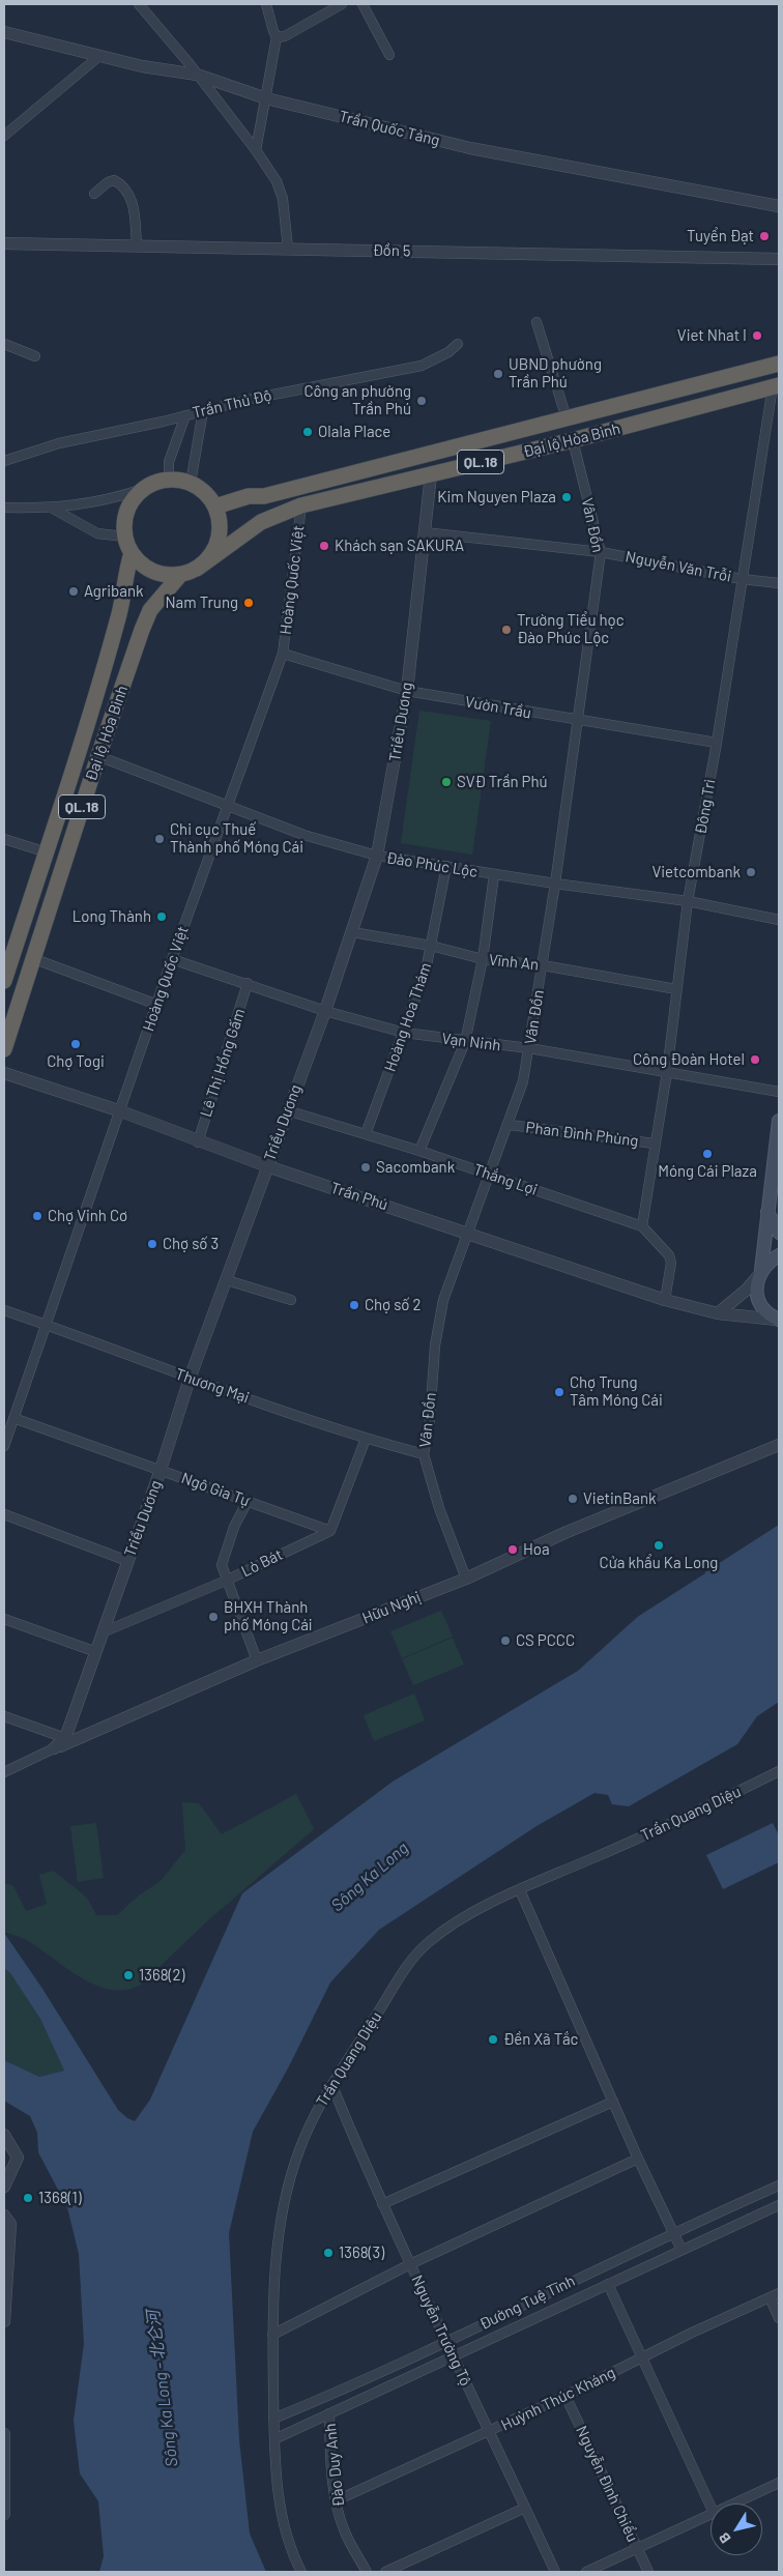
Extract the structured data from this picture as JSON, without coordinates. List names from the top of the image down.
{
  "streets": {
    "highway": ["Đại lộ Hòa Bình", "QL.18"],
    "street": [
      "Trần Quốc Tảng",
      "Đồn 5",
      "Trần Thủ Độ",
      "Vân Đồn",
      "Nguyễn Văn Trỗi",
      "Hoàng Quốc Việt",
      "Vườn Trầu",
      "Triều Dương",
      "Đông Trì",
      "Đào Phúc Lộc",
      "Vĩnh An",
      "Hoàng Hoa Thám",
      "Vạn Ninh",
      "Lê Thị Hồng Gấm",
      "Phan Đình Phùng",
      "Thắng Lợi",
      "Trần Phú",
      "Thương Mại",
      "Ngô Gia Tự",
      "Lò Bát",
      "Hữu Nghị",
      "Trần Quang Diệu",
      "Đường Tuệ Tĩnh",
      "Nguyễn Trường Tộ",
      "Huỳnh Thúc Kháng",
      "Đào Duy Anh",
      "Nguyễn Đình Chiểu"
    ]
  },
  "crossings": [
    ["Đại lộ Hòa Bình", "QL.18"],
    ["Đại lộ Hòa Bình", "Vân Đồn"],
    ["Đại lộ Hòa Bình", "Hoàng Quốc Việt"],
    ["Đại lộ Hòa Bình", "Triều Dương"],
    ["Đại lộ Hòa Bình", "Đông Trì"],
    ["Đại lộ Hòa Bình", "Đào Phúc Lộc"],
    ["Vân Đồn", "Nguyễn Văn Trỗi"],
    ["Vân Đồn", "Vườn Trầu"],
    ["Vân Đồn", "Đào Phúc Lộc"],
    ["Vân Đồn", "Vĩnh An"],
    ["Vân Đồn", "Vạn Ninh"],
    ["Vân Đồn", "Phan Đình Phùng"],
    ["Vân Đồn", "Thắng Lợi"],
    ["Vân Đồn", "Trần Phú"],
    ["Vân Đồn", "Thương Mại"],
    ["Vân Đồn", "Hữu Nghị"],
    ["Nguyễn Văn Trỗi", "Triều Dương"],
    ["Nguyễn Văn Trỗi", "Đông Trì"],
    ["Hoàng Quốc Việt", "Vườn Trầu"],
    ["Hoàng Quốc Việt", "Đào Phúc Lộc"],
    ["Hoàng Quốc Việt", "Vạn Ninh"],
    ["Hoàng Quốc Việt", "Trần Phú"],
    ["Hoàng Quốc Việt", "Thương Mại"],
    ["Hoàng Quốc Việt", "Ngô Gia Tự"],
    ["Vườn Trầu", "Triều Dương"],
    ["Vườn Trầu", "Đông Trì"],
    ["Triều Dương", "Đào Phúc Lộc"],
    ["Triều Dương", "Vĩnh An"],
    ["Triều Dương", "Vạn Ninh"],
    ["Triều Dương", "Thắng Lợi"],
    ["Triều Dương", "Trần Phú"],
    ["Triều Dương", "Thương Mại"],
    ["Triều Dương", "Ngô Gia Tự"],
    ["Triều Dương", "Lò Bát"],
    ["Triều Dương", "Hữu Nghị"],
    ["Đông Trì", "Đào Phúc Lộc"],
    ["Đông Trì", "Vĩnh An"],
    ["Đông Trì", "Vạn Ninh"],
    ["Đông Trì", "Phan Đình Phùng"],
    ["Đông Trì", "Thắng Lợi"],
    ["Đào Phúc Lộc", "Hoàng Hoa Thám"],
    ["Vĩnh An", "Hoàng Hoa Thám"],
    ["Hoàng Hoa Thám", "Vạn Ninh"],
    ["Hoàng Hoa Thám", "Thắng Lợi"],
    ["Vạn Ninh", "Lê Thị Hồng Gấm"],
    ["Lê Thị Hồng Gấm", "Trần Phú"],
    ["Thắng Lợi", "Trần Phú"],
    ["Ngô Gia Tự", "Lò Bát"],
    ["Trần Quang Diệu", "Đường Tuệ Tĩnh"],
    ["Trần Quang Diệu", "Nguyễn Trường Tộ"],
    ["Đường Tuệ Tĩnh", "Nguyễn Trường Tộ"],
    ["Đường Tuệ Tĩnh", "Đào Duy Anh"],
    ["Nguyễn Trường Tộ", "Huỳnh Thúc Kháng"],
    ["Huỳnh Thúc Kháng", "Đào Duy Anh"],
    ["Huỳnh Thúc Kháng", "Nguyễn Đình Chiểu"]
  ],
  "water": ["Sông Ka Long", "Sông Ka Long - 北仑河"],
  "places": [
    "Tuyển Đạt",
    "Viet Nhat I",
    "UBND phường Trần Phú",
    "Công an phường Trần Phú",
    "Olala Place",
    "Kim Nguyen Plaza",
    "Khách sạn SAKURA",
    "Agribank",
    "Nam Trung",
    "Trường Tiểu học Đào Phúc Lộc",
    "SVĐ Trần Phú",
    "Chi cục Thuế Thành phố Móng Cái",
    "Vietcombank",
    "Long Thành",
    "Chợ Togi",
    "Công Đoàn Hotel",
    "Móng Cái Plaza",
    "Sacombank",
    "Chợ Vinh Cơ",
    "Chợ số 3",
    "Chợ số 2",
    "Chợ Trung Tâm Móng Cái",
    "VietinBank",
    "Cửa khẩu Ka Long",
    "Hoa",
    "BHXH Thành phố Móng Cái",
    "CS PCCC",
    "1368(2)",
    "Đền Xã Tắc",
    "1368(1)",
    "1368(3)"
  ],
  "north": "bottom left"
}
